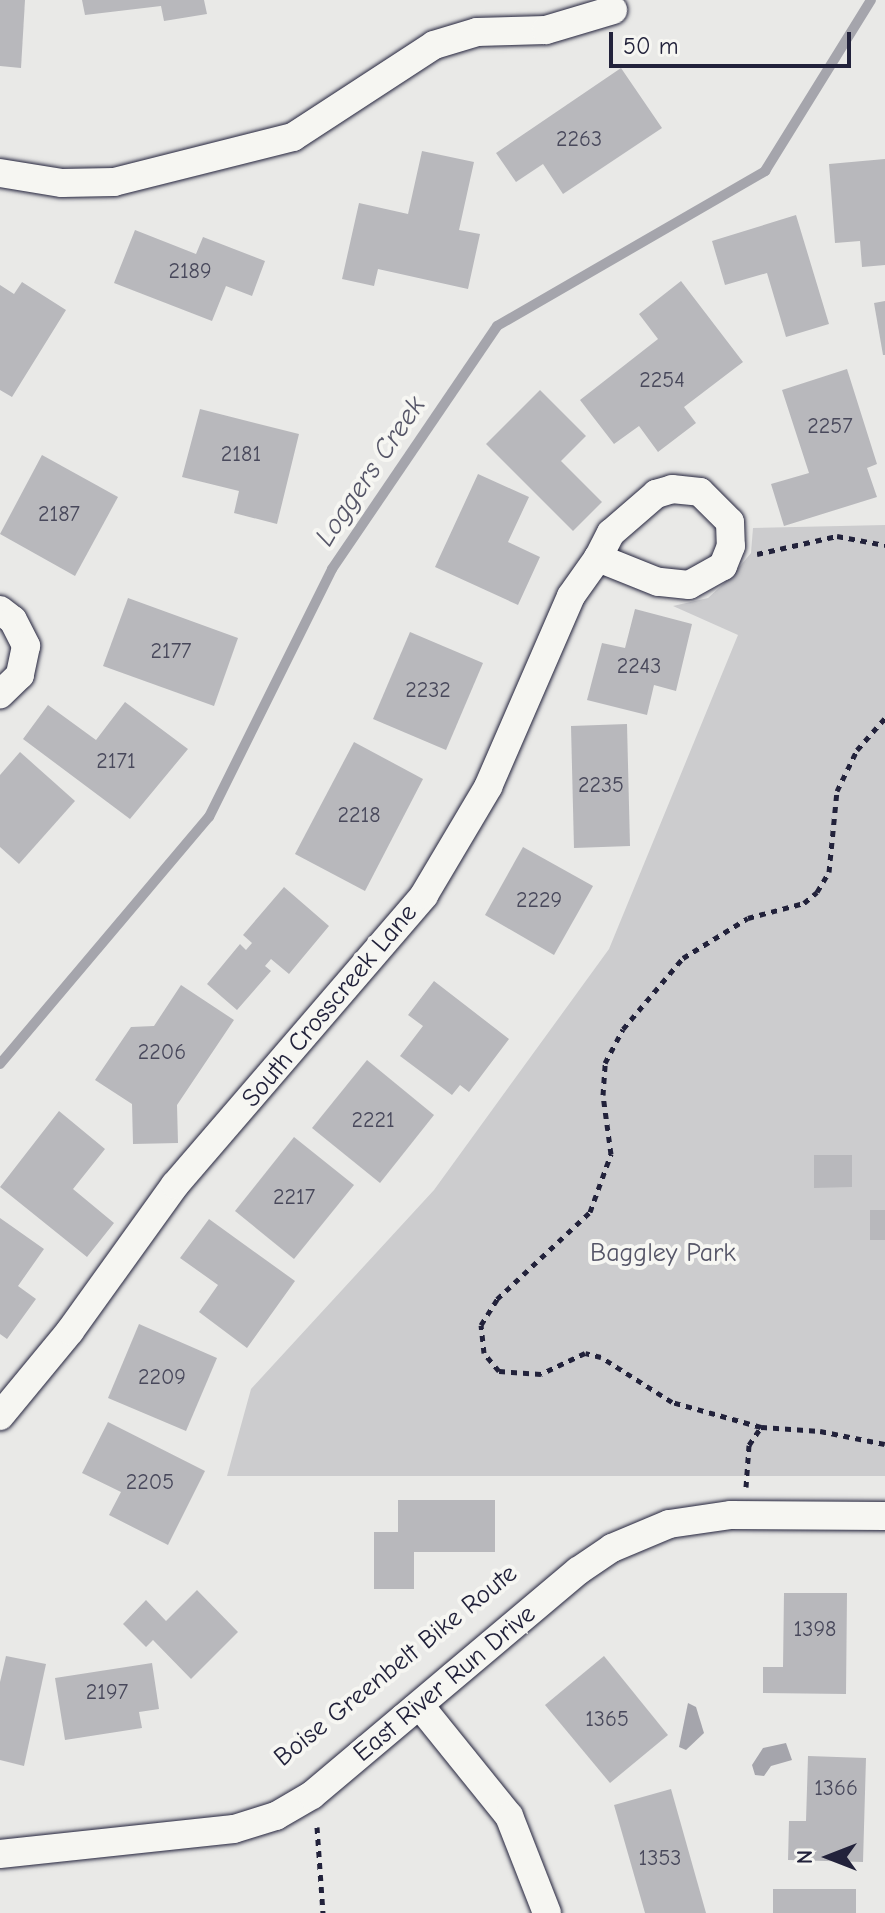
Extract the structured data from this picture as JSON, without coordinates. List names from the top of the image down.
{
  "streets": {
    "street": ["South Crosscreek Lane", "East River Run Drive"]
  },
  "water": ["Loggers Creek"],
  "parks": ["Baggley Park"],
  "house_numbers": [
    "2263",
    "2189",
    "2254",
    "2257",
    "2181",
    "2187",
    "2177",
    "2243",
    "2232",
    "2171",
    "2235",
    "2218",
    "2229",
    "2206",
    "2221",
    "2217",
    "2209",
    "2205",
    "1398",
    "2197",
    "1365",
    "1366",
    "1353"
  ],
  "scale_bar": "50 m",
  "north": "left"
}
